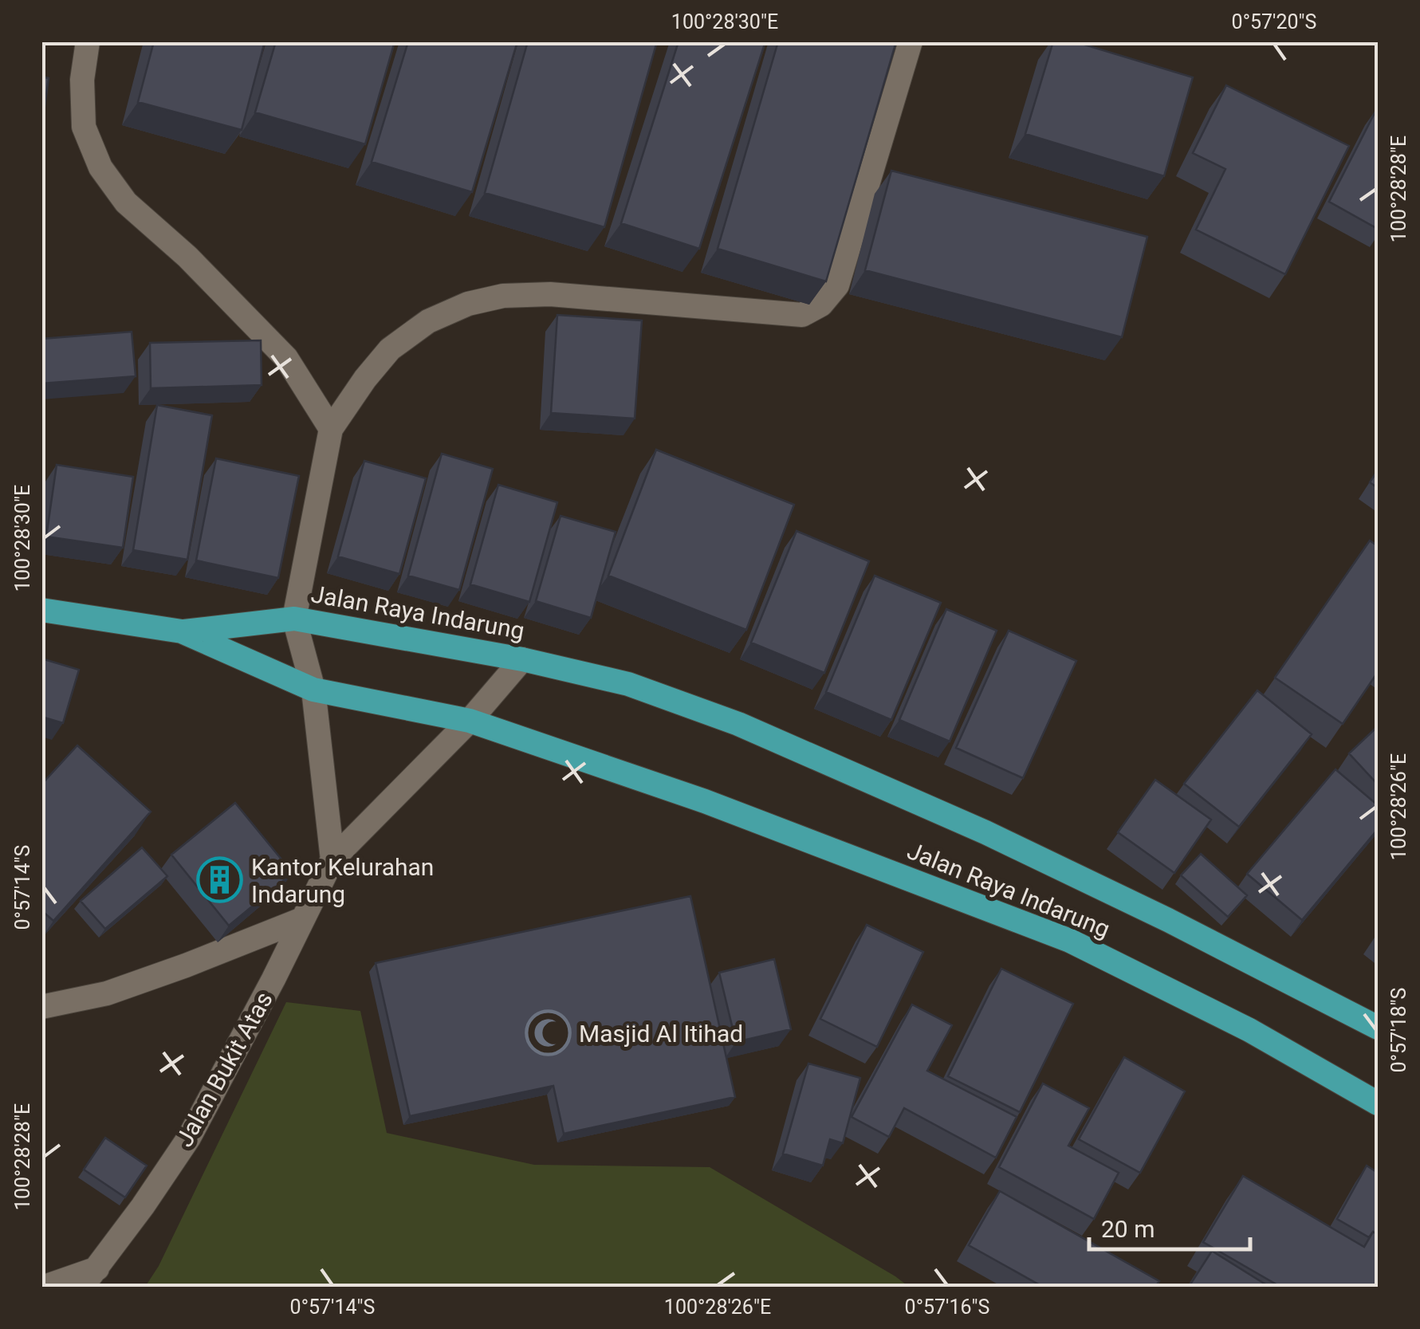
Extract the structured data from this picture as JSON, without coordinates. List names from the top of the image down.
{
  "streets": {
    "highway": ["Jalan Raya Indarung"],
    "street": ["Jalan Bukit Atas"]
  },
  "crossings": [
    ["Jalan Raya Indarung", "Jalan Bukit Atas"]
  ],
  "places": {
    "building": ["Kantor Kelurahan Indarung"],
    "mosque": ["Masjid Al Itihad"]
  },
  "scale_bar": "20 m",
  "coordinates": [
    "100°28'30\"E",
    "0°57'20\"S",
    "100°28'28\"E",
    "100°28'26\"E",
    "0°57'14\"S",
    "0°57'18\"S",
    "0°57'16\"S"
  ]
}
